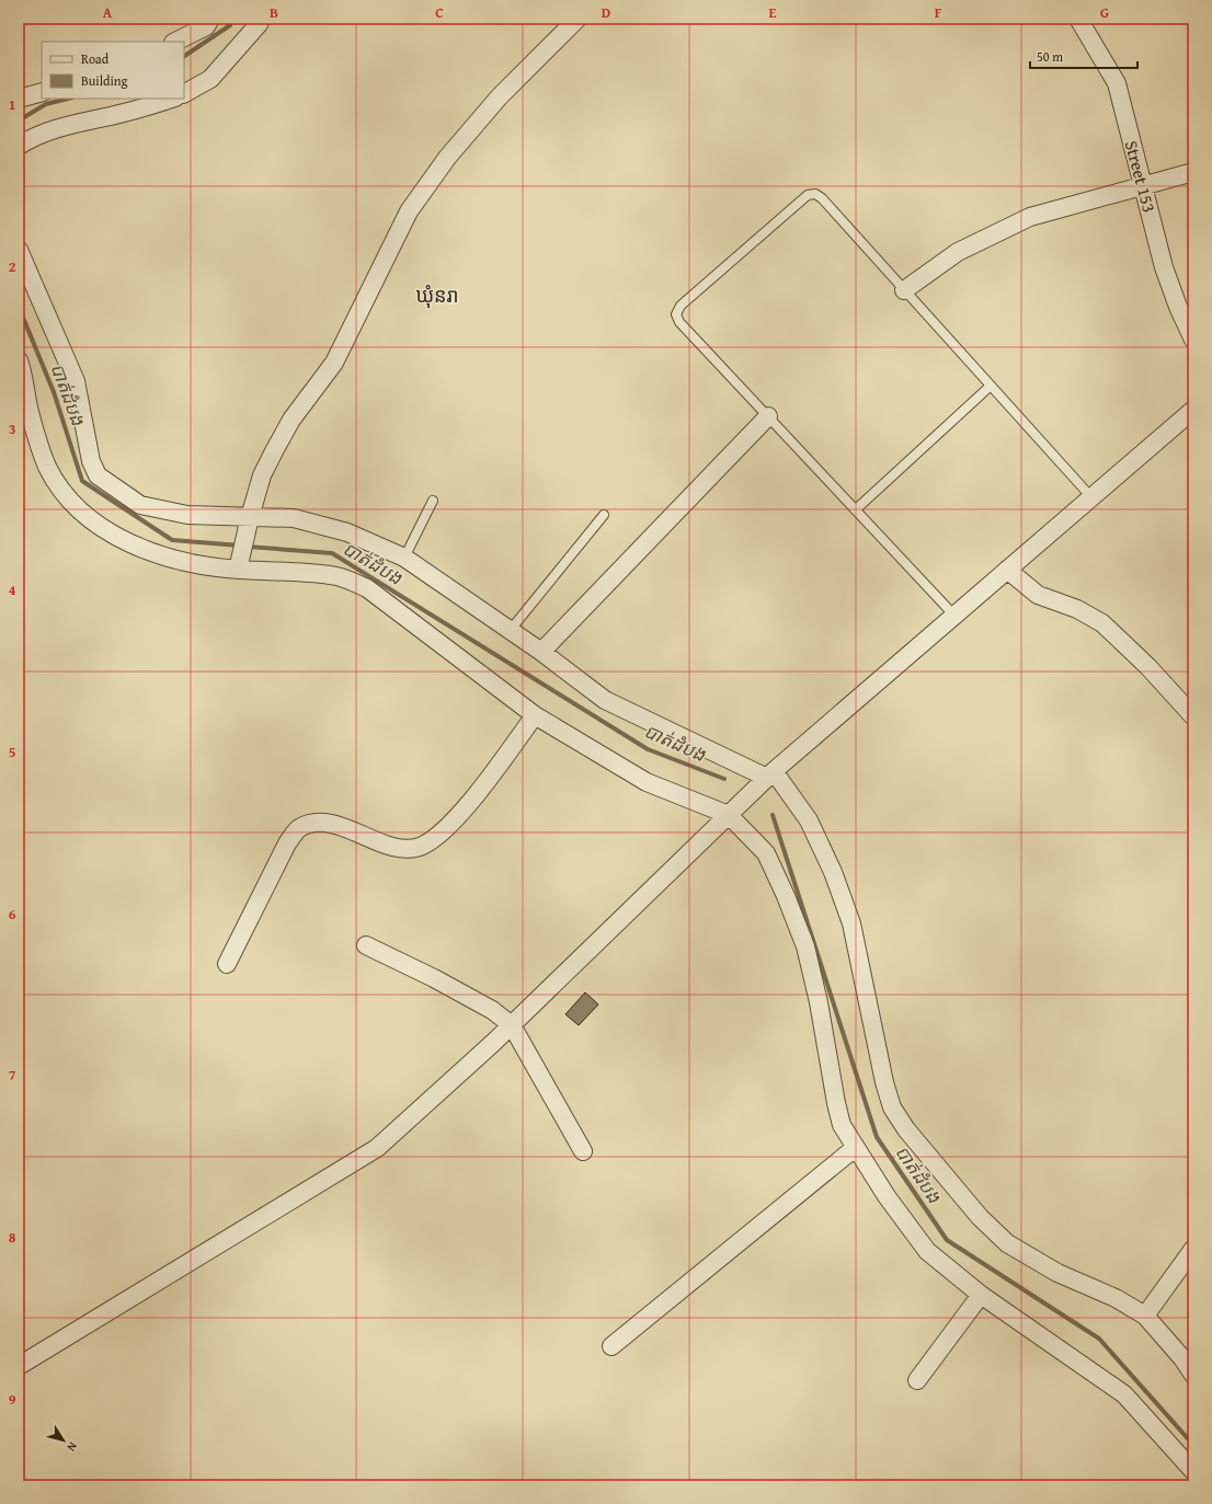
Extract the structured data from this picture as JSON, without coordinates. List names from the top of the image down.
{
  "streets": {
    "street": ["Street 153"]
  },
  "districts": ["ឃុំនរា"],
  "water": ["បាត់ដំបង"],
  "legend": ["Road", "Building"],
  "scale_bar": "50 m",
  "north": "bottom right",
  "grid": {
    "columns": [
      "A",
      "B",
      "C",
      "D",
      "E",
      "F",
      "G"
    ],
    "rows": [
      "1",
      "2",
      "3",
      "4",
      "5",
      "6",
      "7",
      "8",
      "9"
    ]
  }
}
